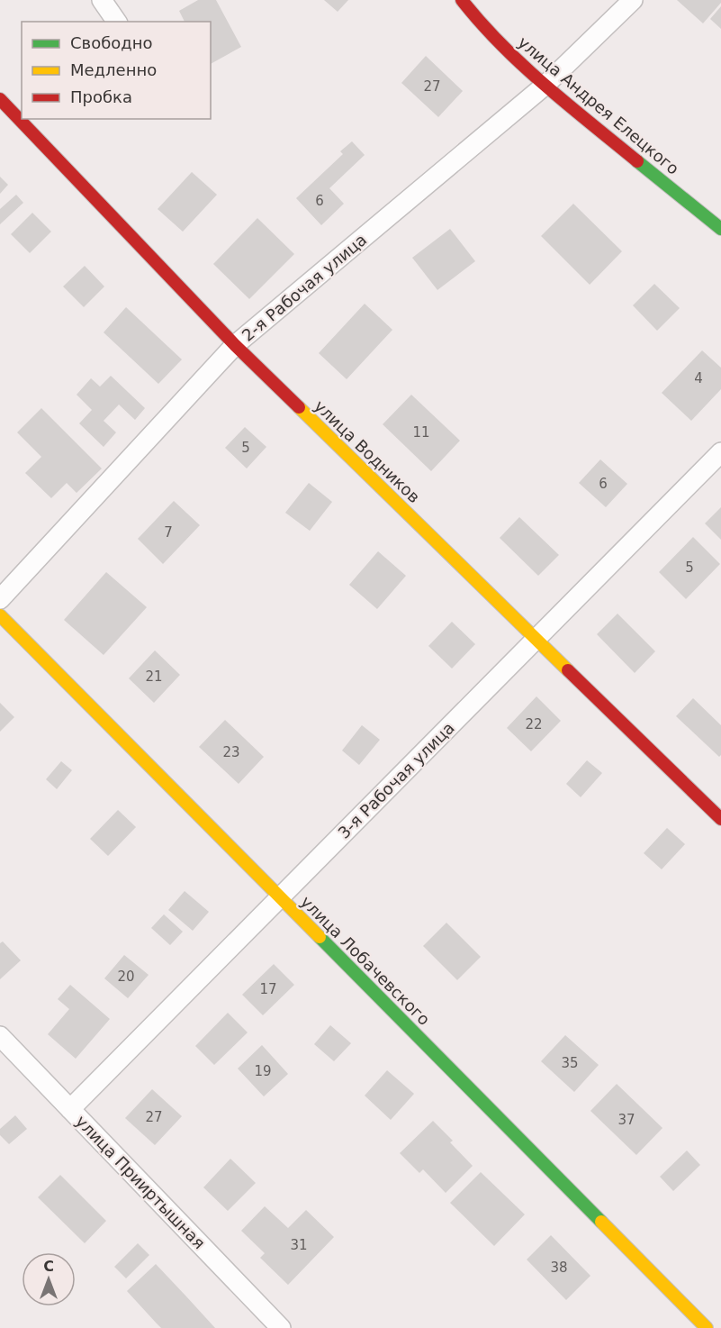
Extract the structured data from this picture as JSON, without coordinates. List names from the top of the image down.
{
  "streets": {
    "street": [
      "улица Андрея Елецкого",
      "2-я Рабочая улица",
      "улица Водников",
      "3-я Рабочая улица",
      "улица Лобачевского",
      "улица Прииртышная"
    ]
  },
  "crossings": [
    ["улица Андрея Елецкого", "2-я Рабочая улица"],
    ["2-я Рабочая улица", "улица Водников"],
    ["улица Водников", "3-я Рабочая улица"],
    ["3-я Рабочая улица", "улица Лобачевского"],
    ["3-я Рабочая улица", "улица Прииртышная"]
  ],
  "house_numbers": [
    "27",
    "6",
    "4",
    "11",
    "5",
    "6",
    "7",
    "5",
    "21",
    "22",
    "23",
    "20",
    "17",
    "35",
    "19",
    "27",
    "37",
    "31",
    "38"
  ],
  "legend": ["Свободно", "Медленно", "Пробка"],
  "north": "top"
}
